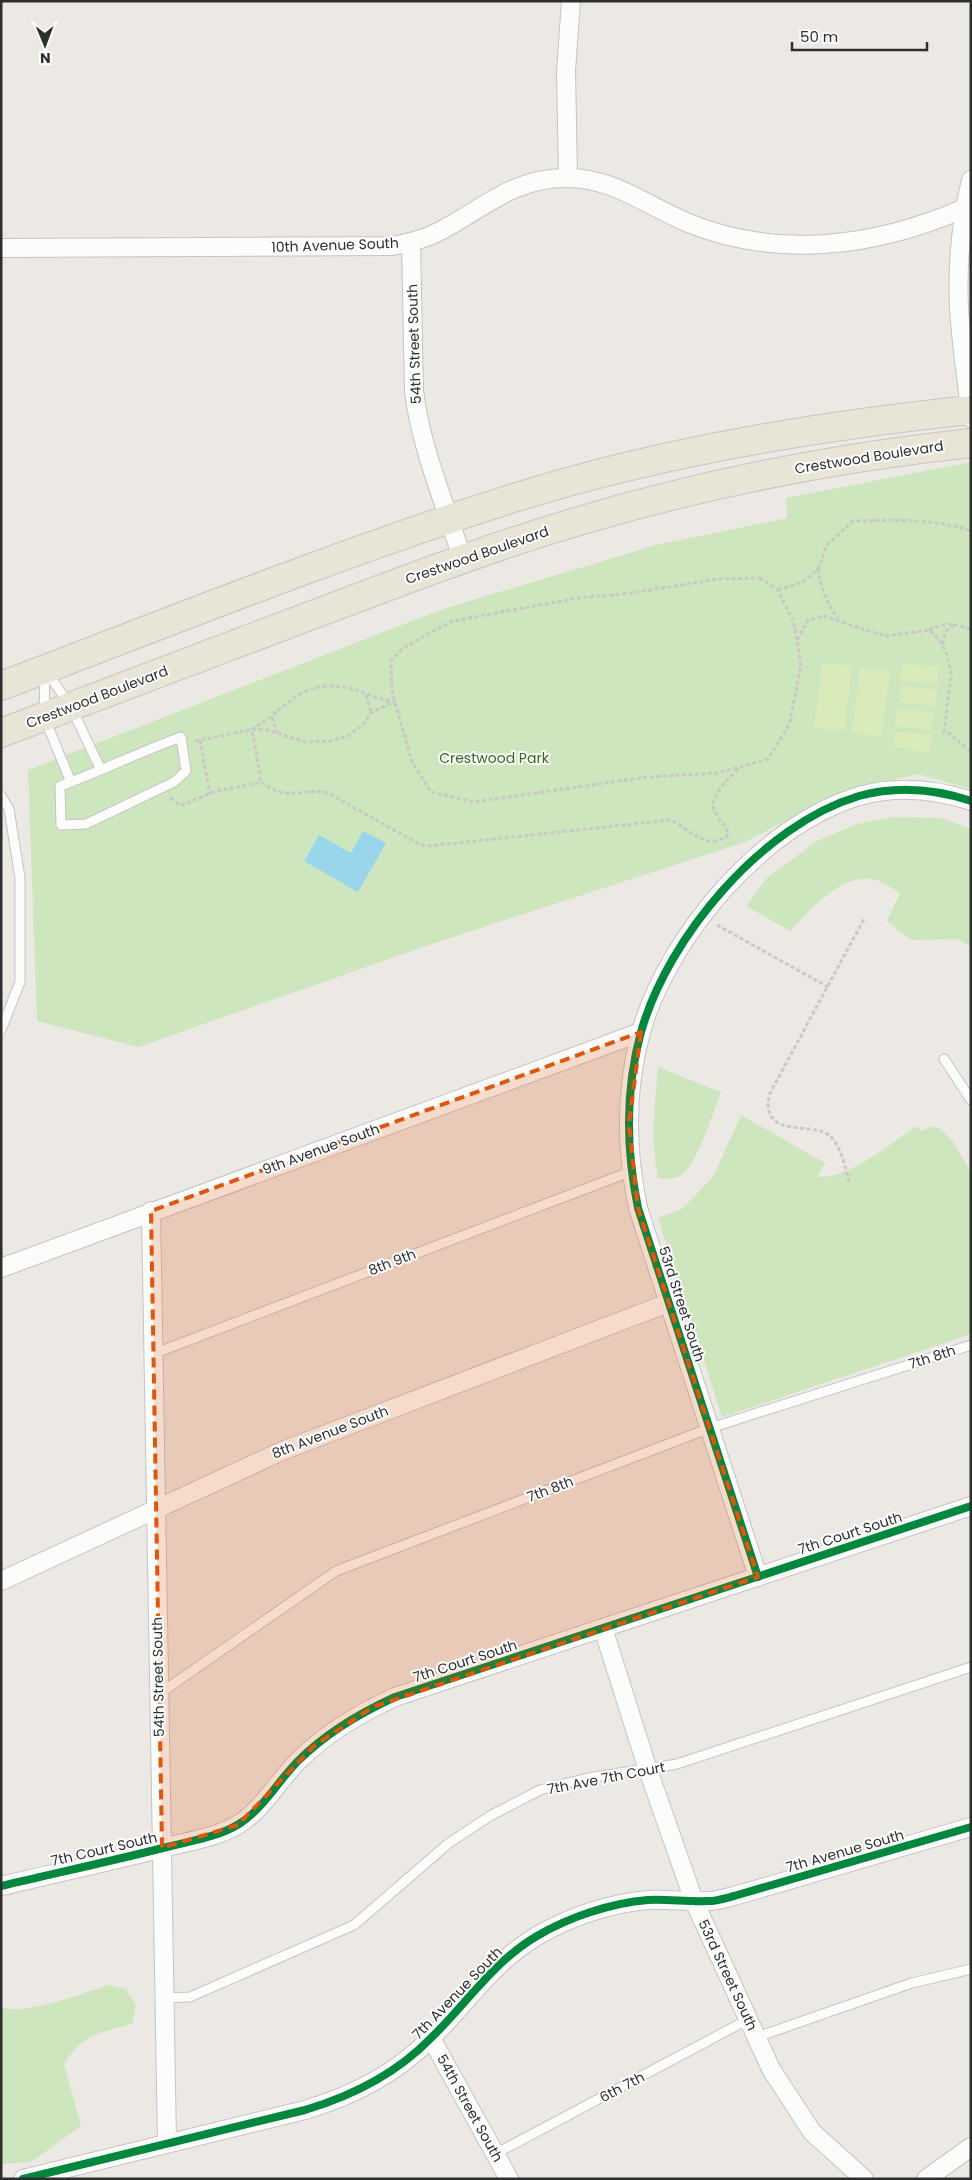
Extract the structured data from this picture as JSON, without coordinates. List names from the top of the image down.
{
  "streets": {
    "main road": ["Crestwood Boulevard"],
    "street": [
      "10th Avenue South",
      "54th Street South",
      "9th Avenue South",
      "53rd Street South",
      "8th Avenue South",
      "7th Court South",
      "7th Avenue South"
    ],
    "lane": [
      "8th 9th",
      "7th 8th",
      "7th Ave 7th Court",
      "6th 7th"
    ]
  },
  "crossings": [
    ["10th Avenue South", "54th Street South"],
    ["54th Street South", "Crestwood Boulevard"],
    ["54th Street South", "9th Avenue South"],
    ["54th Street South", "8th 9th"],
    ["54th Street South", "7th 8th"],
    ["54th Street South", "8th Avenue South"],
    ["54th Street South", "7th Court South"],
    ["54th Street South", "7th Ave 7th Court"],
    ["54th Street South", "7th Avenue South"],
    ["54th Street South", "6th 7th"],
    ["9th Avenue South", "53rd Street South"],
    ["8th 9th", "53rd Street South"],
    ["53rd Street South", "7th 8th"],
    ["53rd Street South", "8th Avenue South"],
    ["53rd Street South", "7th Court South"],
    ["53rd Street South", "7th Ave 7th Court"],
    ["53rd Street South", "7th Avenue South"],
    ["53rd Street South", "6th 7th"]
  ],
  "parks": ["Crestwood Park"],
  "scale_bar": "50 m",
  "north": "bottom"
}
